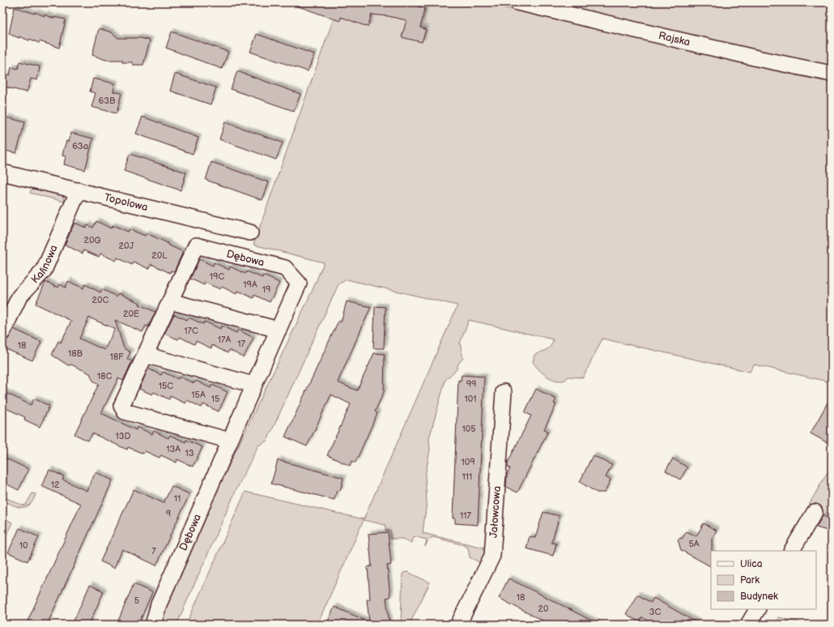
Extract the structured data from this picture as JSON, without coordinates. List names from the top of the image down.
{
  "streets": {
    "street": [
      "Rajska",
      "Topolowa",
      "Dębowa",
      "Kalinowa",
      "Jałowcowa"
    ]
  },
  "crossings": [
    ["Topolowa", "Kalinowa"]
  ],
  "house_numbers": [
    "63B",
    "63a",
    "20G",
    "20J",
    "20L",
    "19C",
    "19A",
    "19",
    "20C",
    "20E",
    "17C",
    "17A",
    "17",
    "18",
    "18B",
    "18F",
    "18C",
    "99",
    "15C",
    "15A",
    "15",
    "101",
    "105",
    "13D",
    "13A",
    "13",
    "109",
    "111",
    "12",
    "11",
    "9",
    "117",
    "5A",
    "10",
    "7",
    "18",
    "5",
    "20",
    "3C"
  ],
  "legend": ["Ulica", "Park", "Budynek"]
}
